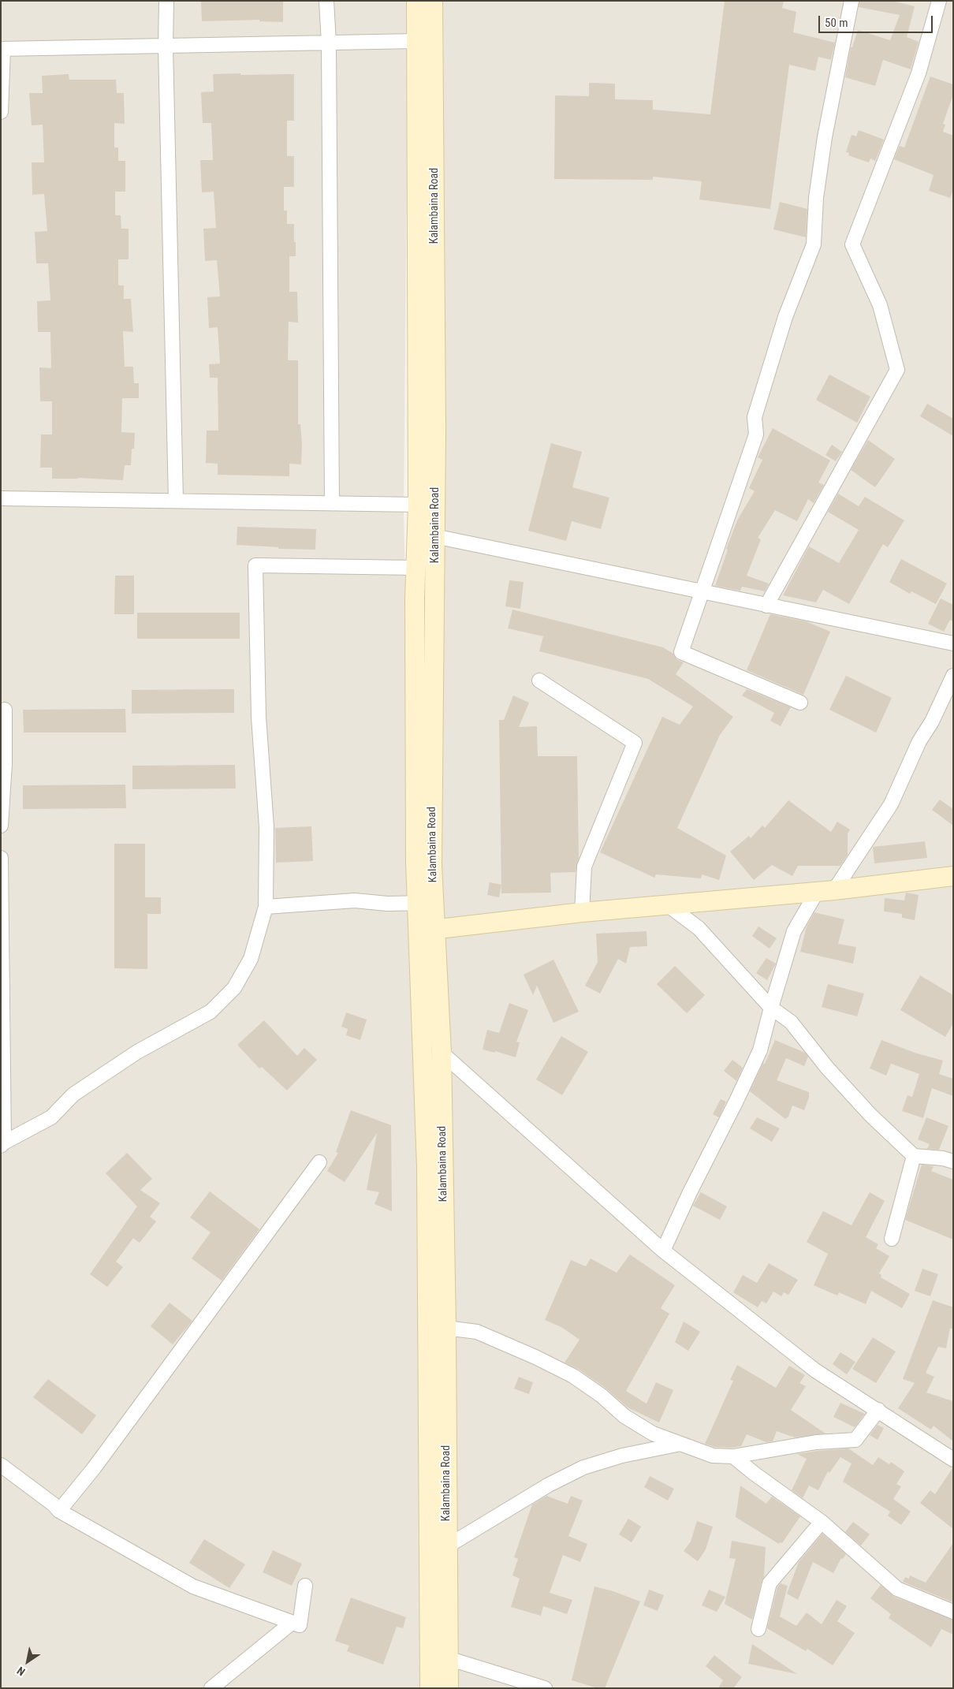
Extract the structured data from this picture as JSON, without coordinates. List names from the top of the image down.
{
  "streets": {
    "main road": ["Kalambaina Road"]
  },
  "scale_bar": "50 m",
  "north": "bottom left"
}
